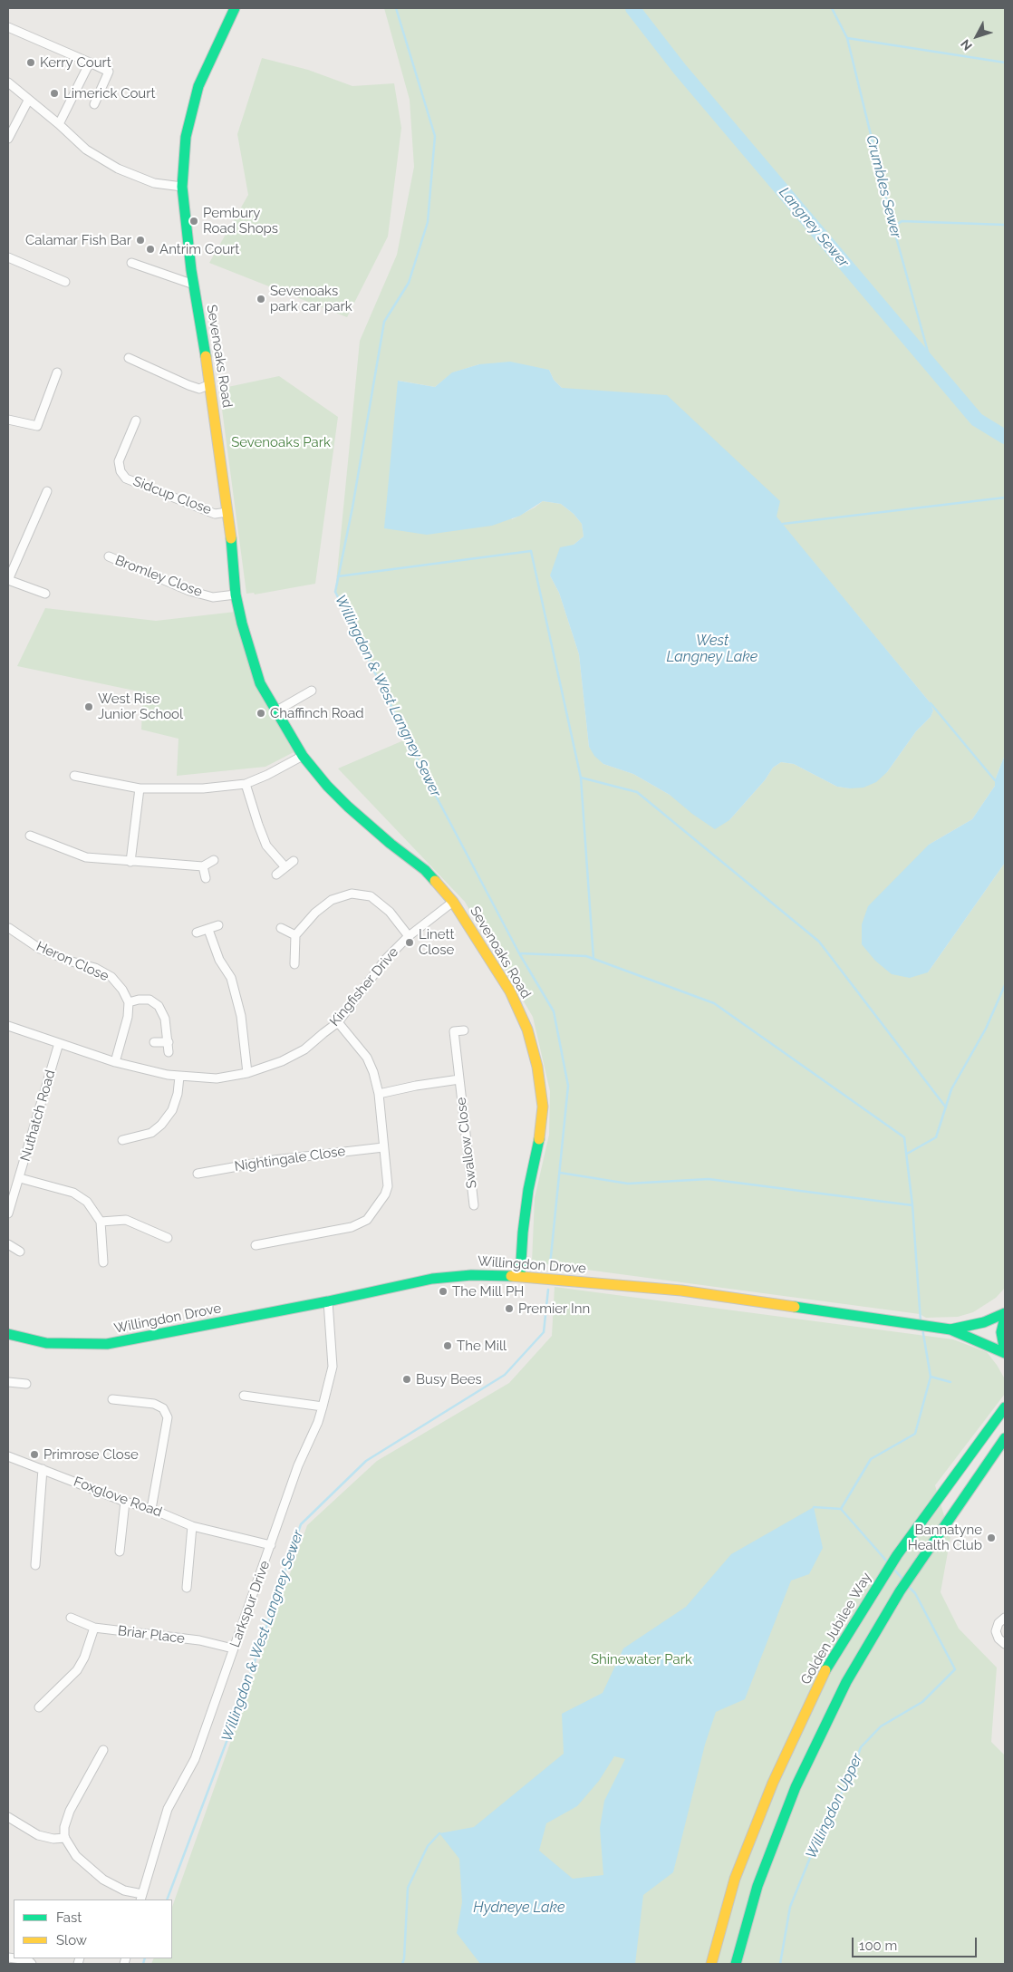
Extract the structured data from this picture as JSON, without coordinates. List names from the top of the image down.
{
  "streets": {
    "main road": ["Sevenoaks Road", "Willingdon Drove", "Golden Jubilee Way"],
    "street": [
      "Sidcup Close",
      "Bromley Close",
      "Heron Close",
      "Kingfisher Drive",
      "Nuthatch Road",
      "Swallow Close",
      "Nightingale Close",
      "Foxglove Road",
      "Larkspur Drive",
      "Briar Place"
    ]
  },
  "crossings": [
    ["Sevenoaks Road", "Sidcup Close"],
    ["Sevenoaks Road", "Bromley Close"],
    ["Sevenoaks Road", "Kingfisher Drive"],
    ["Sevenoaks Road", "Willingdon Drove"],
    ["Kingfisher Drive", "Nuthatch Road"],
    ["Willingdon Drove", "Larkspur Drive"],
    ["Foxglove Road", "Larkspur Drive"],
    ["Larkspur Drive", "Briar Place"]
  ],
  "water": [
    "Crumbles Sewer",
    "Langney Sewer",
    "West Langney Lake",
    "Willingdon & West Langney Sewer",
    "Willingdon Upper",
    "Hydneye Lake"
  ],
  "parks": ["Sevenoaks Park", "Shinewater Park"],
  "places": [
    "Kerry Court",
    "Limerick Court",
    "Pembury Road Shops",
    "Calamar Fish Bar",
    "Antrim Court",
    "Sevenoaks park car park",
    "West Rise Junior School",
    "Chaffinch Road",
    "Linett Close",
    "The Mill PH",
    "Premier Inn",
    "The Mill",
    "Busy Bees",
    "Primrose Close",
    "Bannatyne Health Club"
  ],
  "legend": ["Fast", "Slow"],
  "scale_bar": "100 m",
  "north": "bottom left"
}
